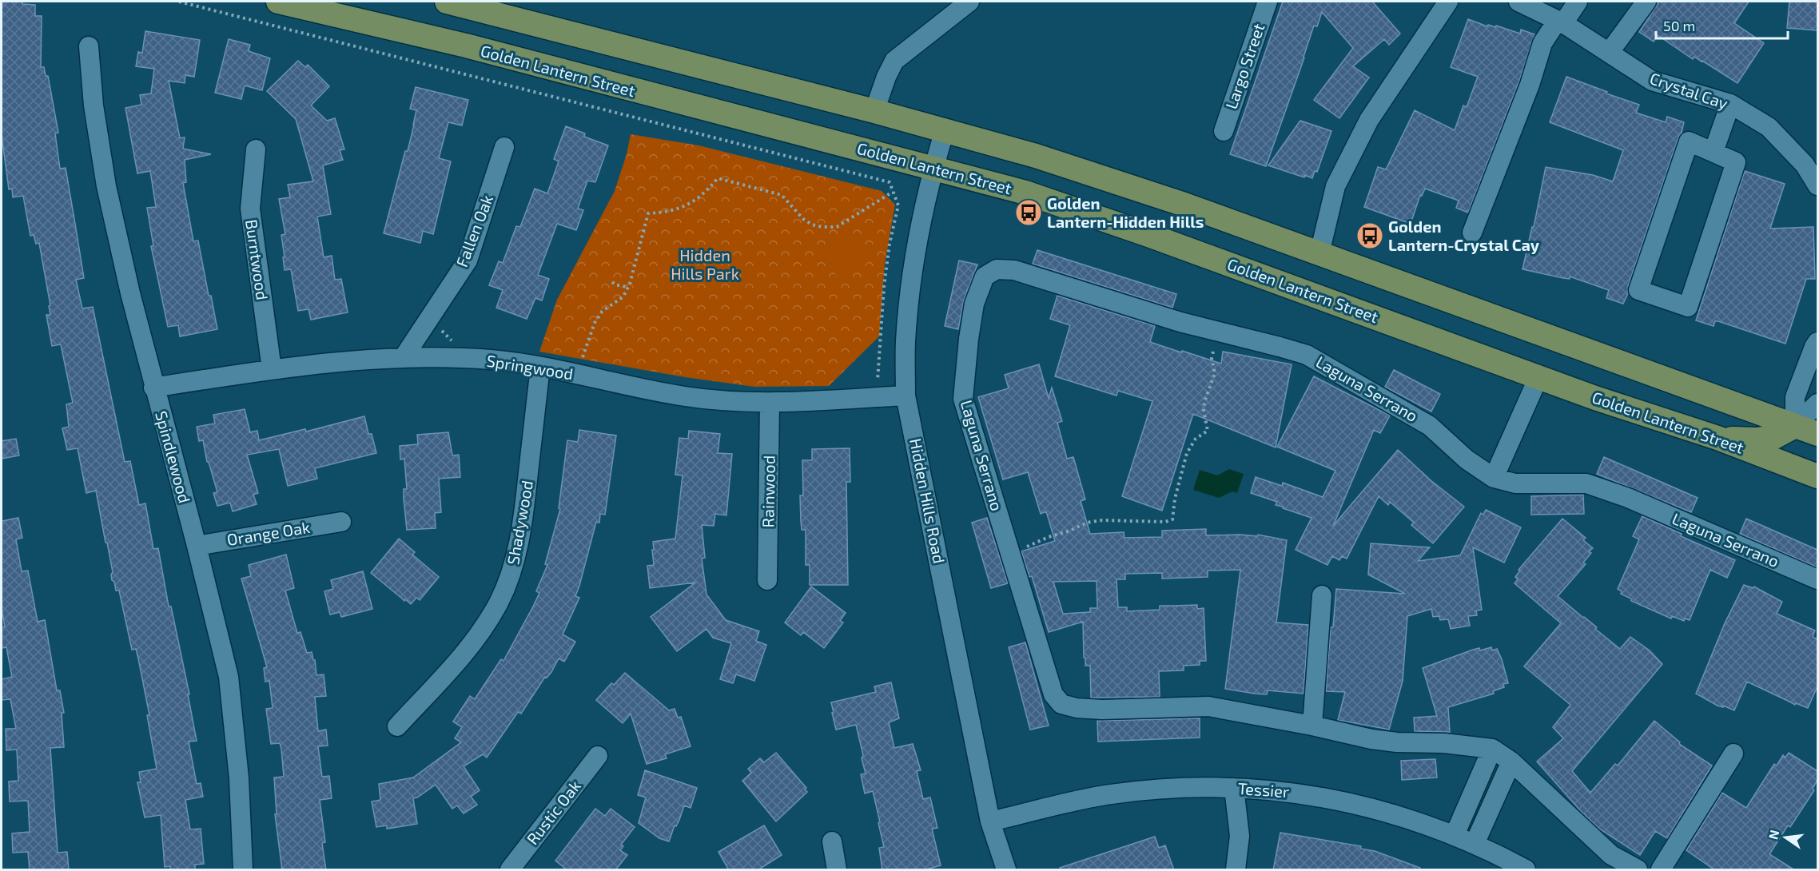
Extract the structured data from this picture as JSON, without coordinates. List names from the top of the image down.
{
  "streets": {
    "main road": ["Golden Lantern Street"],
    "street": [
      "Largo Street",
      "Crystal Cay",
      "Fallen Oak",
      "Burntwood",
      "Springwood",
      "Laguna Serrano",
      "Spindlewood",
      "Rainwood",
      "Hidden Hills Road",
      "Shadywood",
      "Orange Oak",
      "Tessier",
      "Rustic Oak"
    ]
  },
  "crossings": [
    ["Golden Lantern Street", "Hidden Hills Road"],
    ["Fallen Oak", "Springwood"],
    ["Burntwood", "Springwood"],
    ["Springwood", "Spindlewood"],
    ["Springwood", "Rainwood"],
    ["Springwood", "Hidden Hills Road"],
    ["Springwood", "Shadywood"],
    ["Spindlewood", "Orange Oak"],
    ["Hidden Hills Road", "Tessier"]
  ],
  "parks": ["Hidden Hills Park"],
  "places": {
    "bus stop": ["Golden Lantern-Hidden Hills", "Golden Lantern-Crystal Cay"]
  },
  "scale_bar": "50 m",
  "north": "left"
}
